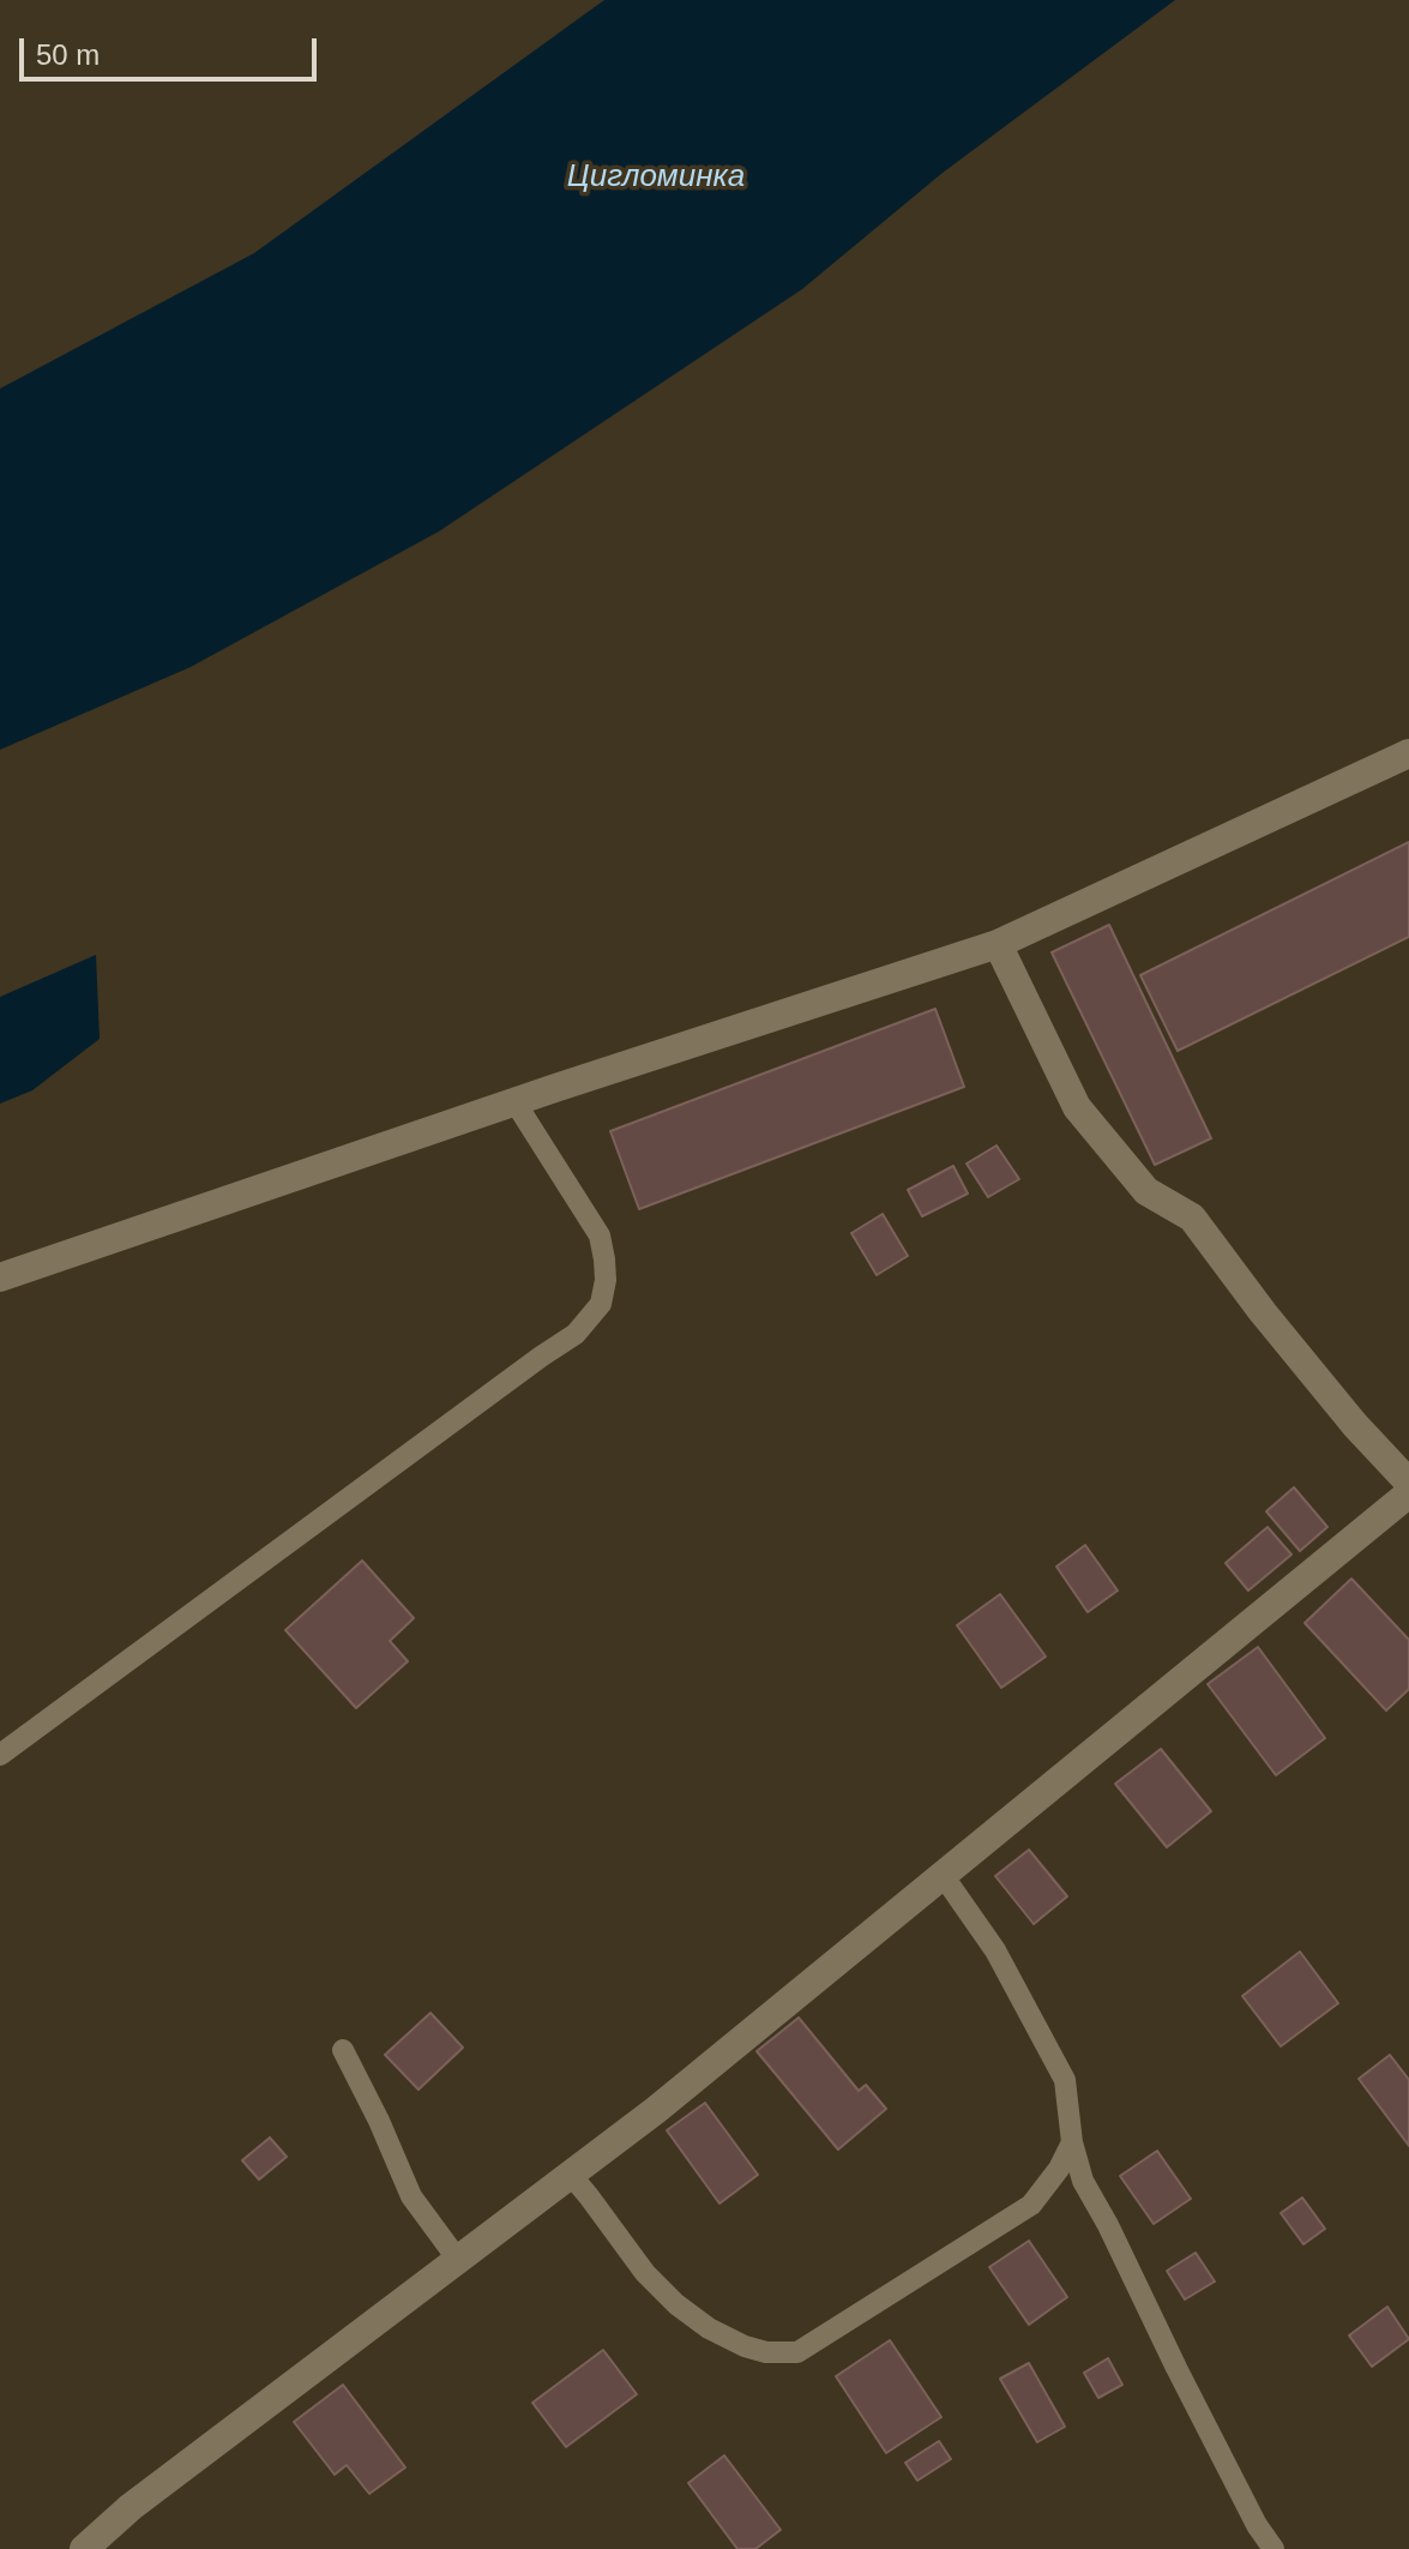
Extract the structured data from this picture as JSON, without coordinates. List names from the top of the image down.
{
  "water": ["Цигломинка"],
  "scale_bar": "50 m"
}
